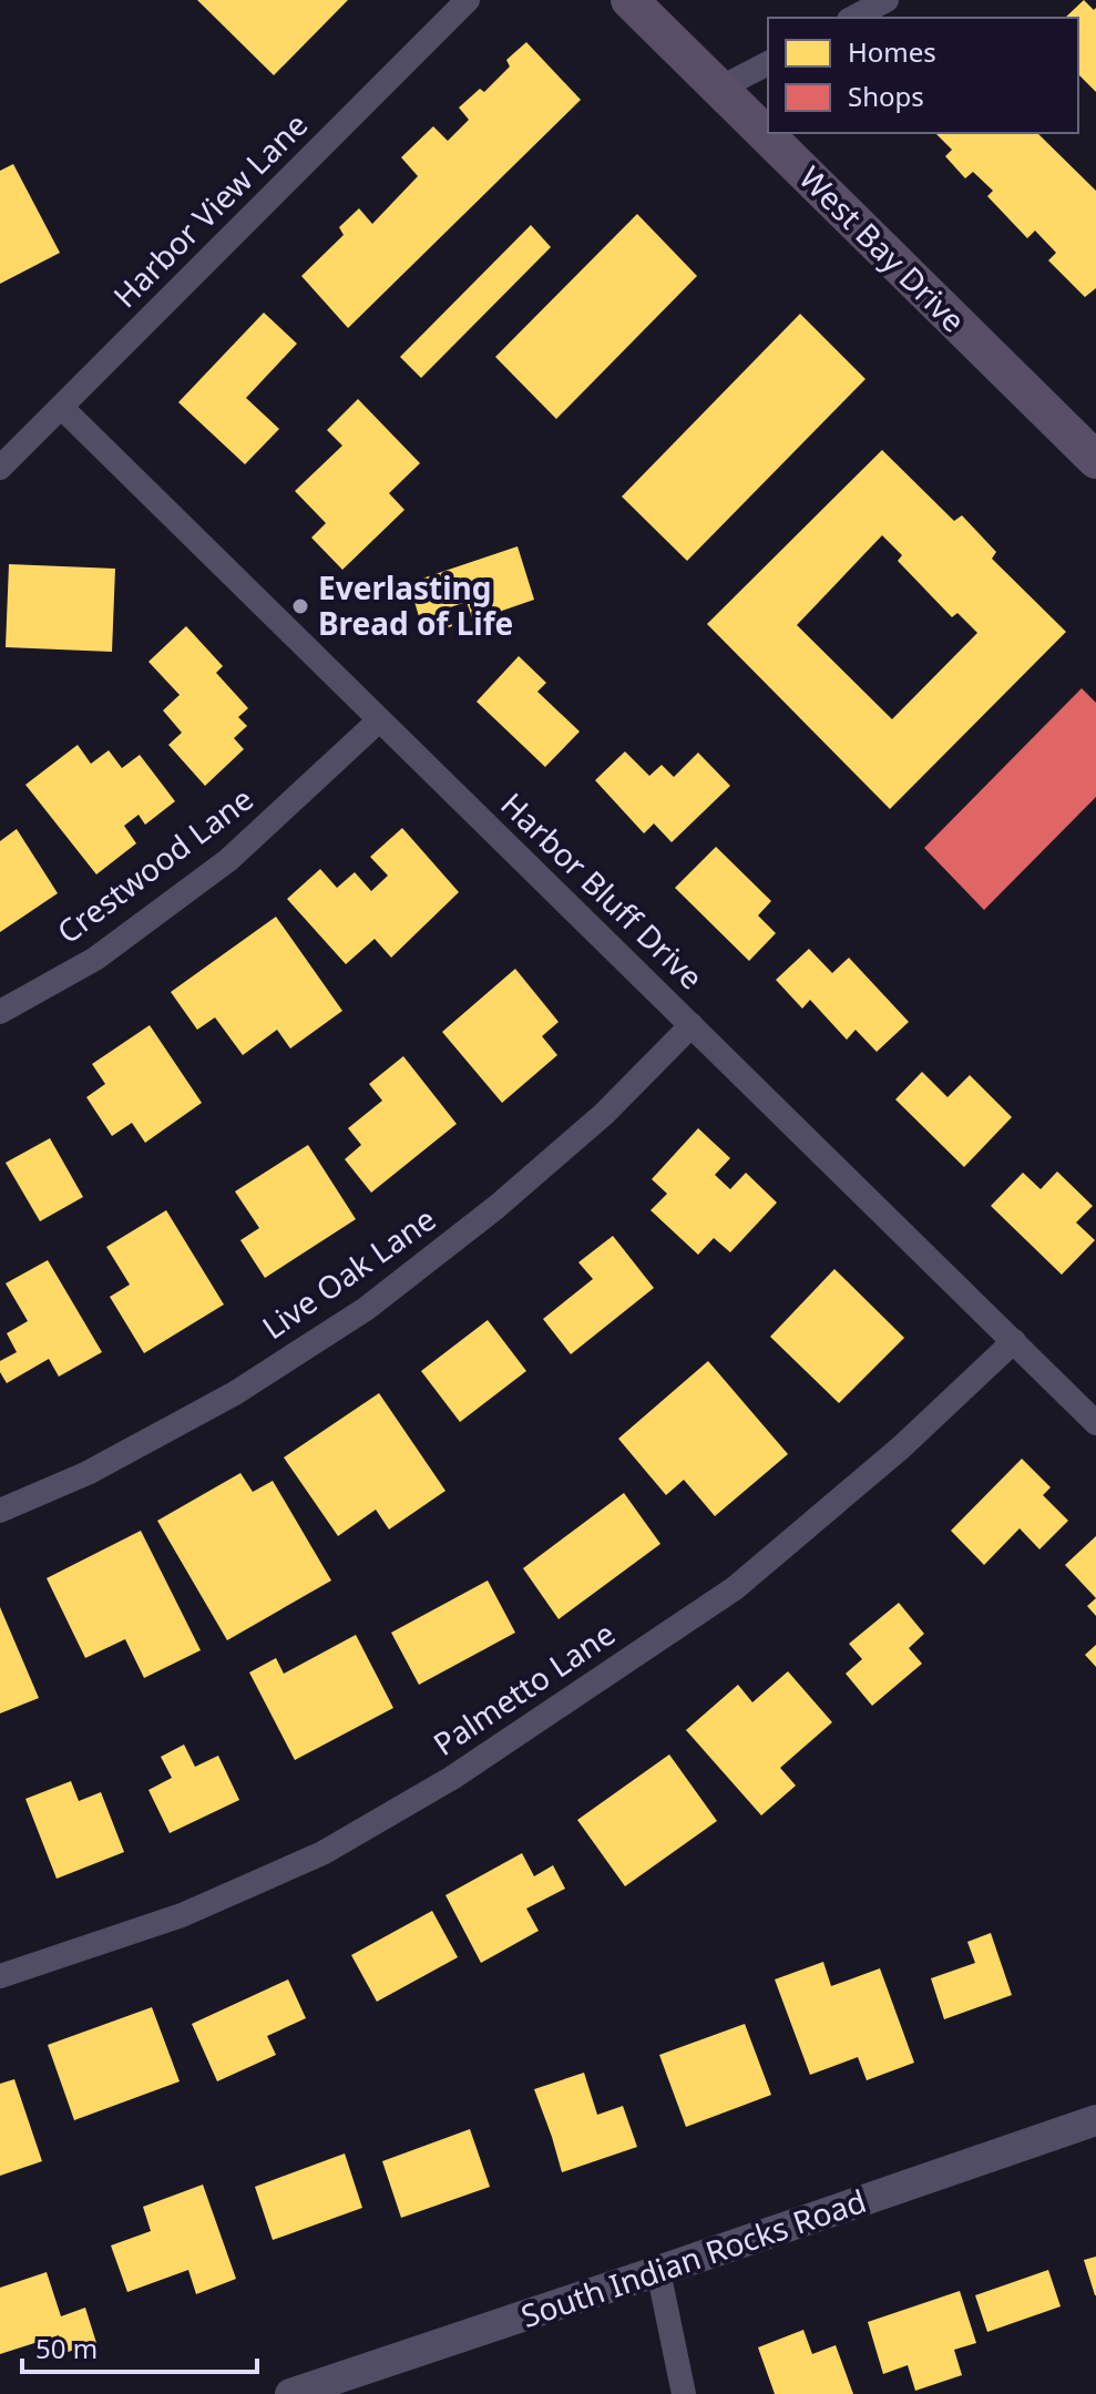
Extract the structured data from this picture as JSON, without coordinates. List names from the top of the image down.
{
  "streets": {
    "main road": ["West Bay Drive"],
    "street": [
      "Harbor View Lane",
      "Crestwood Lane",
      "Harbor Bluff Drive",
      "Live Oak Lane",
      "Palmetto Lane",
      "South Indian Rocks Road"
    ]
  },
  "crossings": [
    ["Harbor View Lane", "Harbor Bluff Drive"],
    ["Crestwood Lane", "Harbor Bluff Drive"],
    ["Harbor Bluff Drive", "Live Oak Lane"],
    ["Harbor Bluff Drive", "Palmetto Lane"]
  ],
  "places": ["Everlasting Bread of Life"],
  "legend": ["Homes", "Shops"],
  "scale_bar": "50 m"
}
